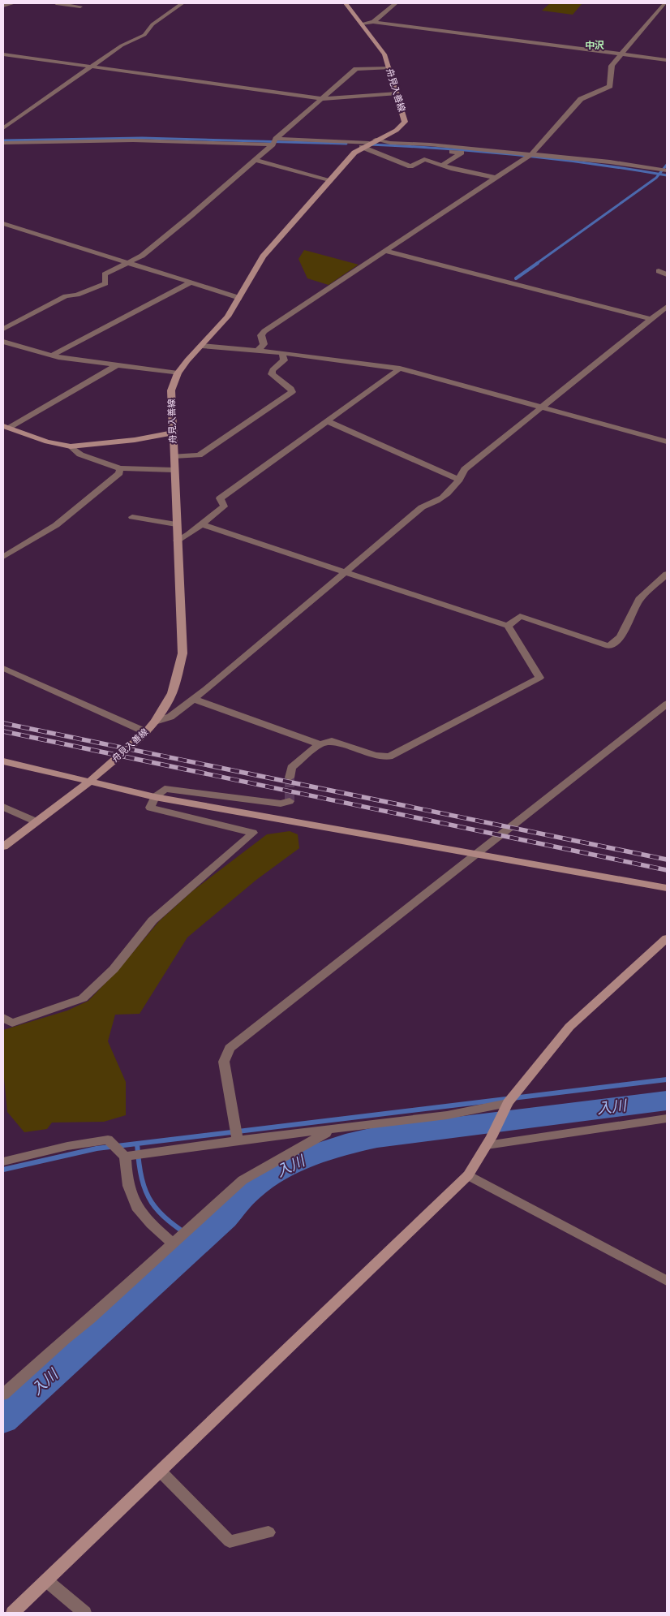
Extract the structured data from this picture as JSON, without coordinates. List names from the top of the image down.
{
  "streets": {
    "main road": ["舟見入善線"]
  },
  "districts": ["中沢"],
  "water": ["入川"]
}
